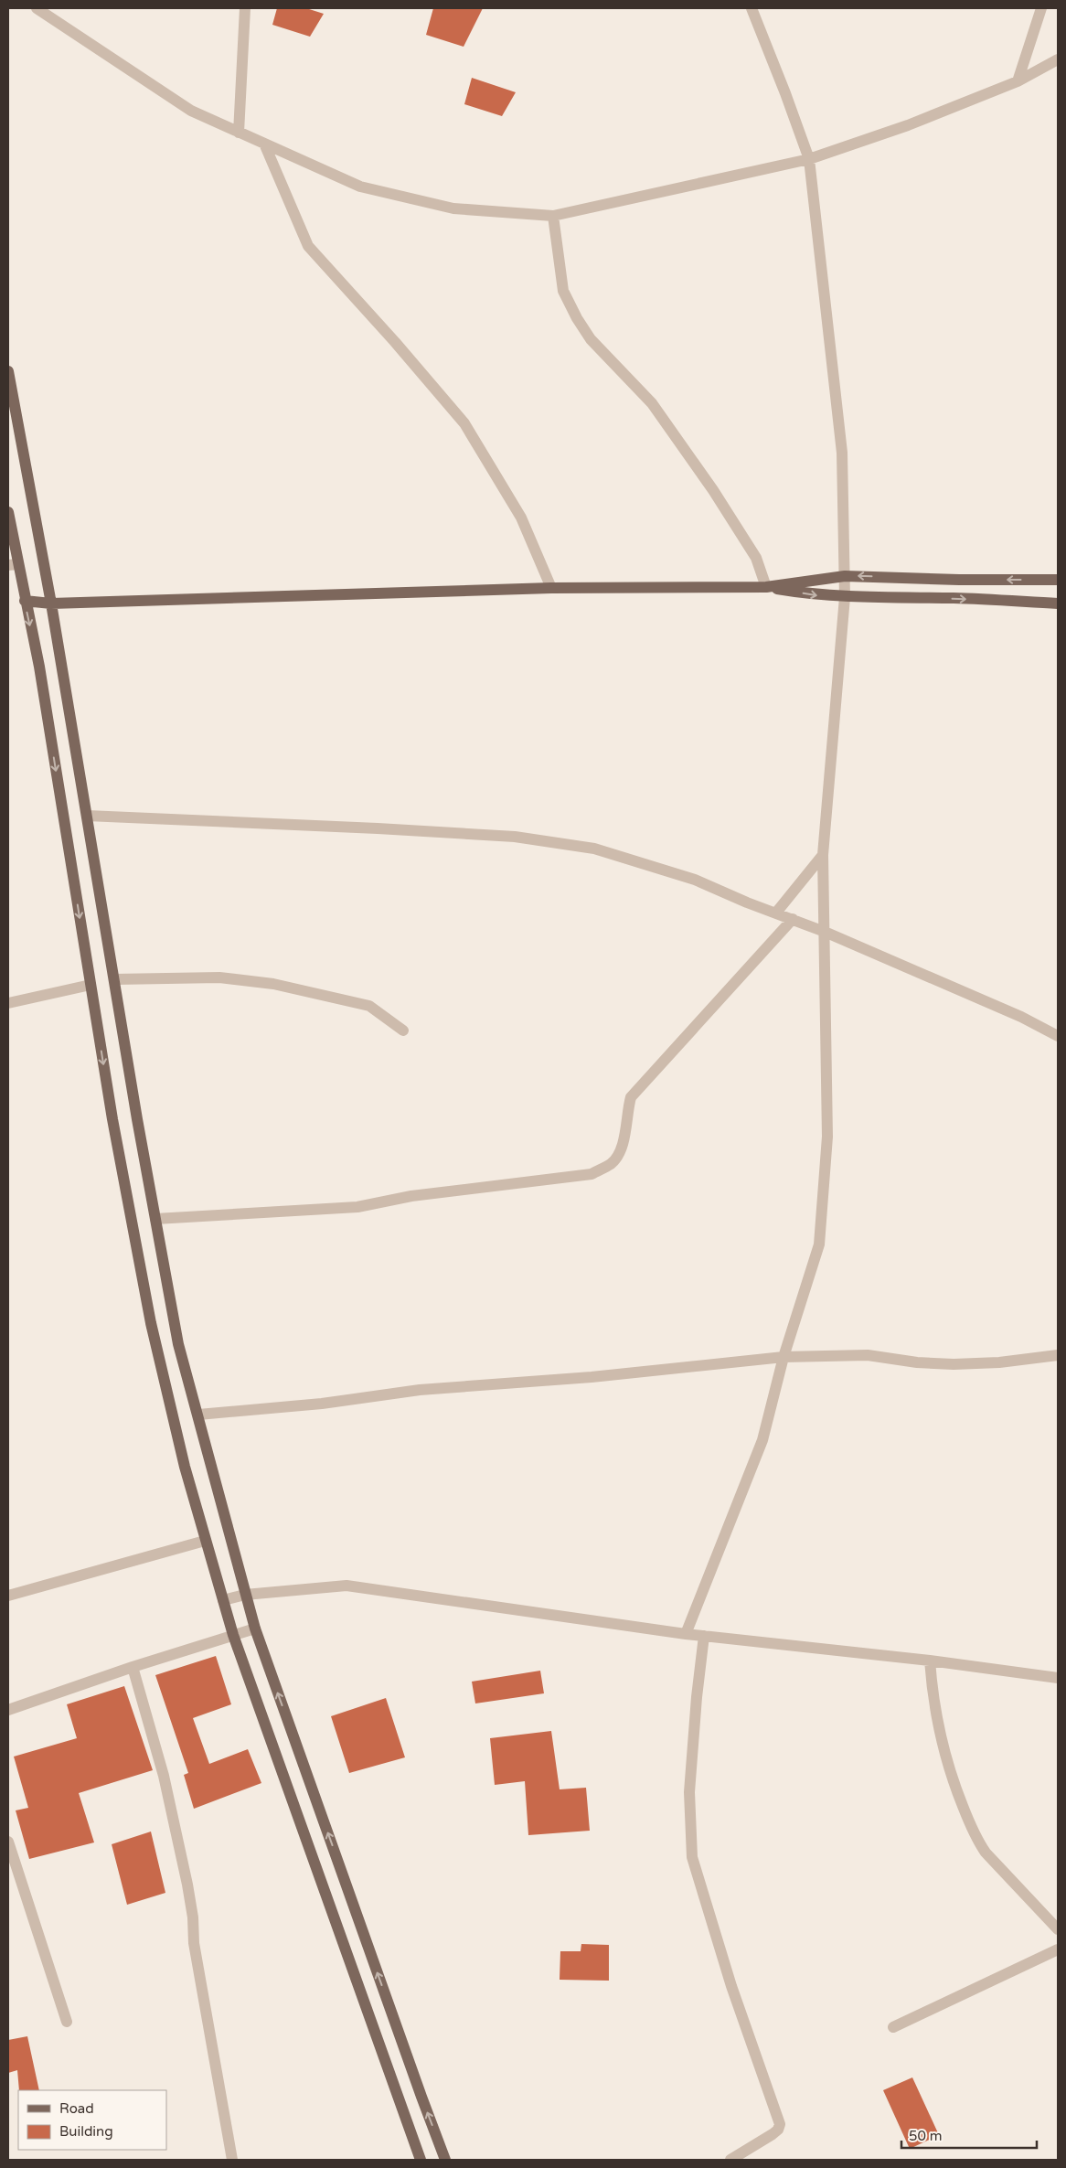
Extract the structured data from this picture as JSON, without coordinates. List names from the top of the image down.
{
  "legend": ["Road", "Building"],
  "scale_bar": "50 m"
}
